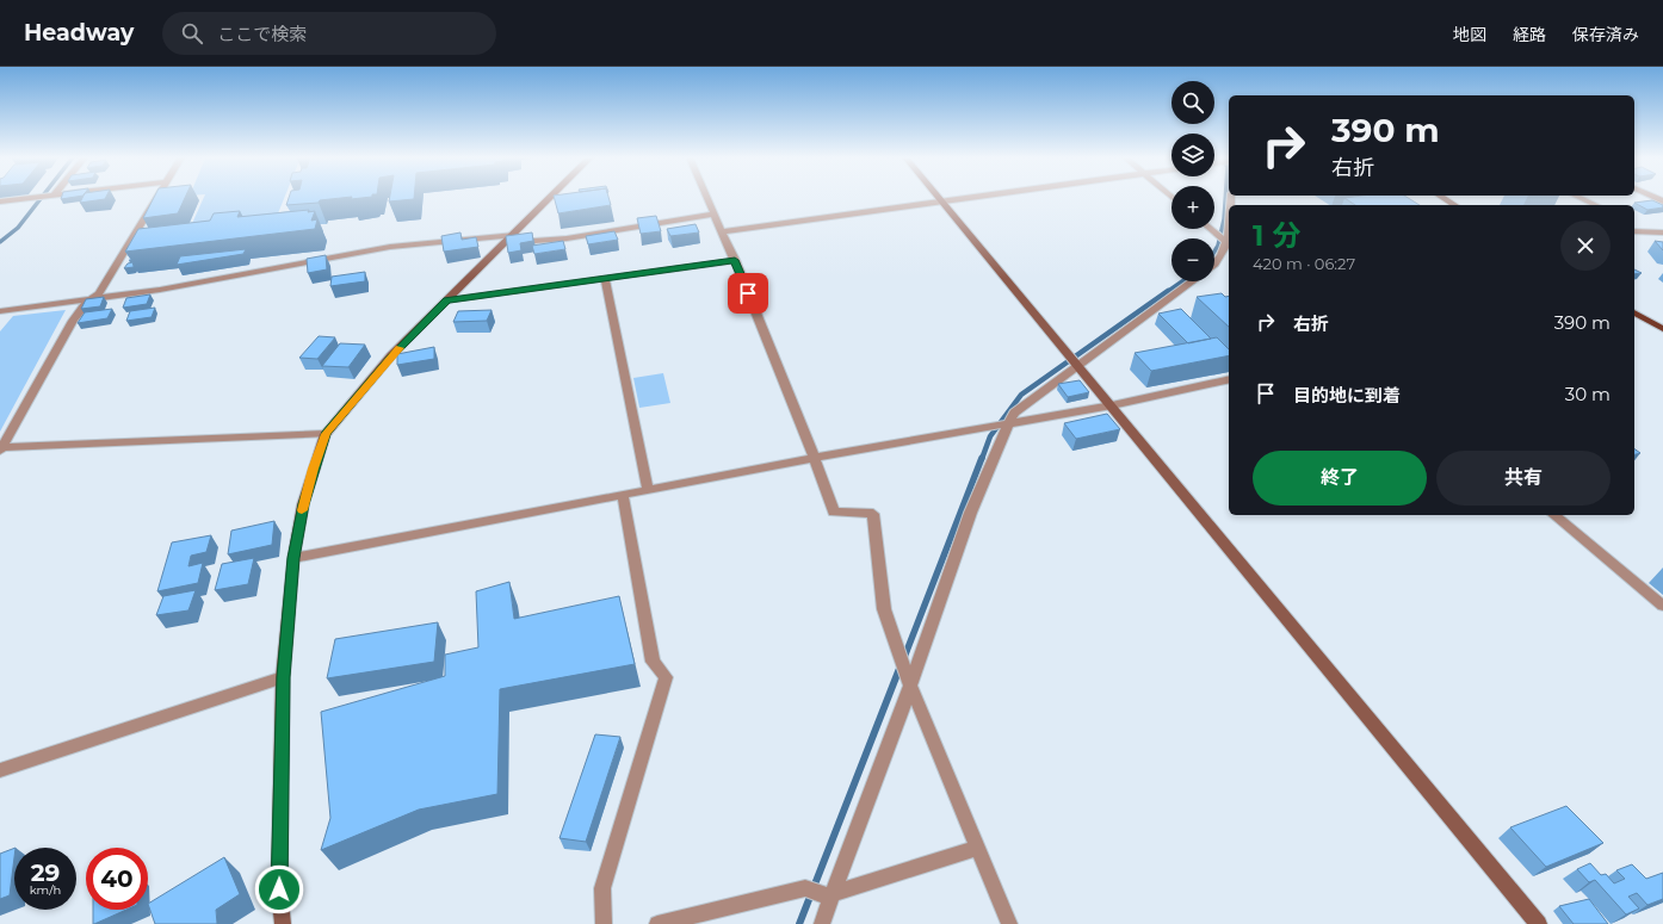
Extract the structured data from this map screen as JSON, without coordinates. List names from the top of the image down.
{
  "page": {
    "header": "Headway",
    "search": "ここで検索",
    "nav": ["地図", "経路", "保存済み"],
    "map_buttons": ["+", "−"],
    "turn": ["390 m", "右折"],
    "heading": ["1 分", "420 m · 06:27"],
    "list": [
      {
        "name": "右折",
        "value": "390 m"
      },
      {
        "name": "目的地に到着",
        "value": "30 m"
      }
    ],
    "buttons": ["終了", "共有"],
    "speed": "29 km/h",
    "limit": "40"
  }
}
